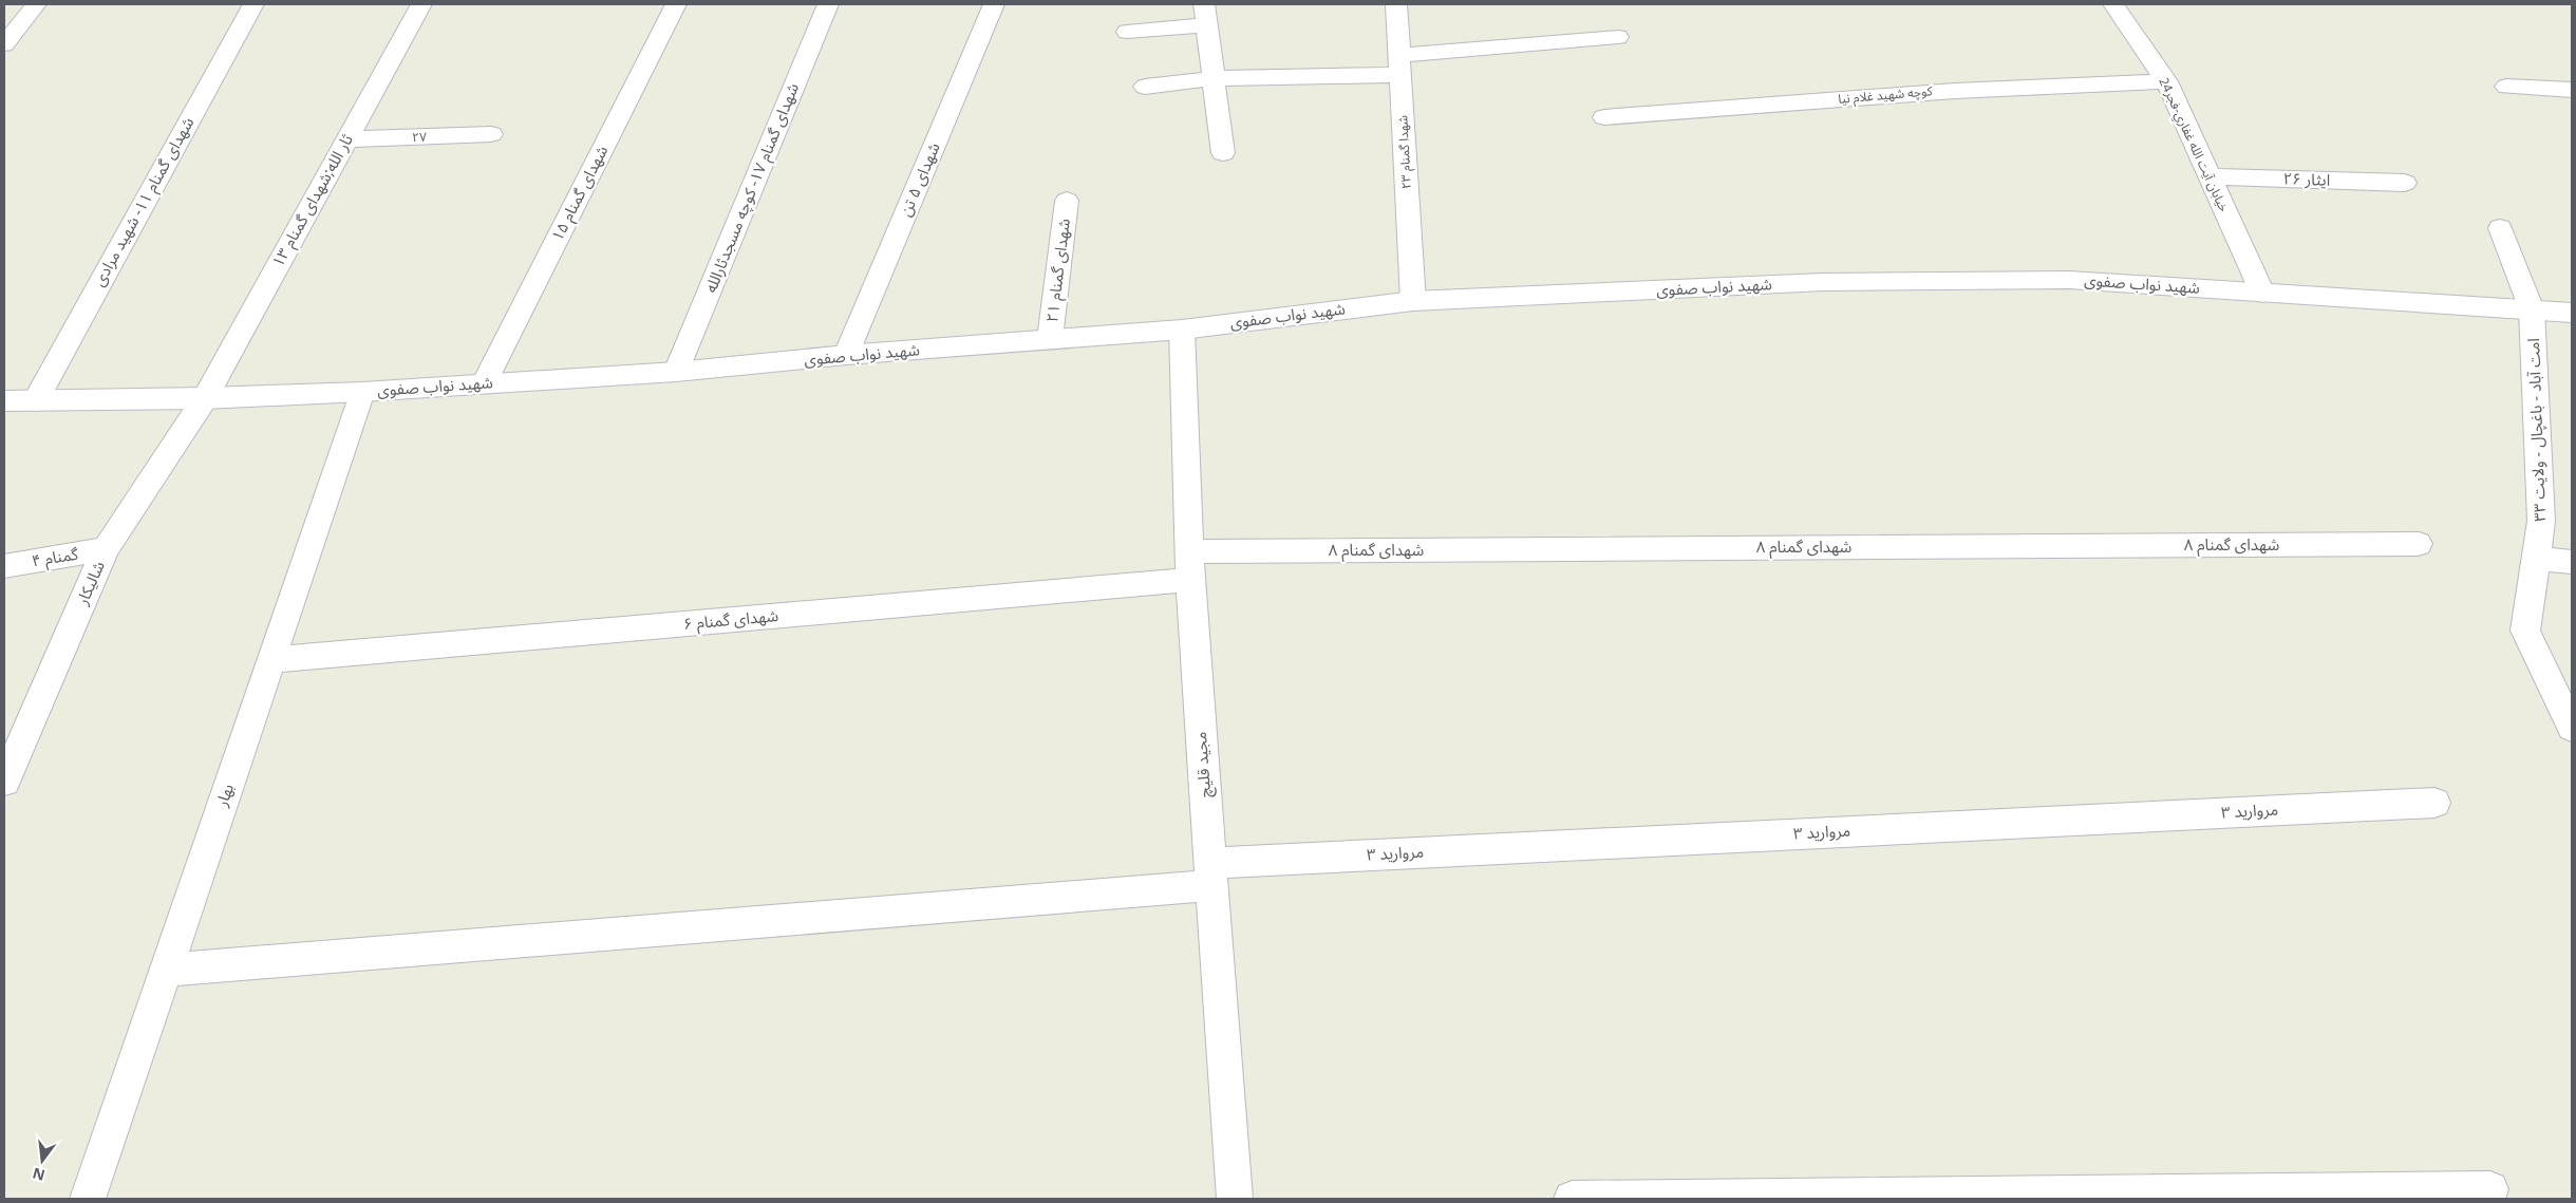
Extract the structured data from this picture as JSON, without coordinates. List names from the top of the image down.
{
  "streets": {
    "street": [
      "کوچه شهید غلام نیا",
      "۲۷",
      "خيابان آيت الله غفاري-فجر24",
      "شهدا گمنام ۲۳",
      "شهدای ۵ تن",
      "ایثار ۲۶",
      "شهدای گمنام ۱۷- كوچه مسجدثارالله",
      "شهدای گمنام ۱۵",
      "ثار الله;شهدای گمنام ۱۳",
      "شهدای گمنام ۱۱- شهيد مرادی",
      "شهدای گمنام ۲۱",
      "شهید نواب صفوی",
      "امت آباد - باغچال - ولایت ۳۳",
      "شهدای گمنام ۸",
      "گمنام ۴",
      "شالیکار",
      "شهدای گمنام ۶",
      "مجید قلیچ",
      "بهار",
      "مروارید ۳"
    ]
  },
  "crossings": [
    ["کوچه شهید غلام نیا", "خيابان آيت الله غفاري-فجر24"],
    ["۲۷", "ثار الله;شهدای گمنام ۱۳"],
    ["خيابان آيت الله غفاري-فجر24", "ایثار ۲۶"],
    ["خيابان آيت الله غفاري-فجر24", "شهید نواب صفوی"],
    ["شهدا گمنام ۲۳", "شهید نواب صفوی"],
    ["شهدای ۵ تن", "شهید نواب صفوی"],
    ["شهدای گمنام ۱۷- كوچه مسجدثارالله", "شهید نواب صفوی"],
    ["شهدای گمنام ۱۵", "شهید نواب صفوی"],
    ["ثار الله;شهدای گمنام ۱۳", "شهید نواب صفوی"],
    ["ثار الله;شهدای گمنام ۱۳", "شالیکار"],
    ["شهدای گمنام ۱۱- شهيد مرادی", "شهید نواب صفوی"],
    ["شهدای گمنام ۲۱", "شهید نواب صفوی"],
    ["شهید نواب صفوی", "امت آباد - باغچال - ولایت ۳۳"],
    ["شهید نواب صفوی", "شالیکار"],
    ["شهید نواب صفوی", "مجید قلیچ"],
    ["شهید نواب صفوی", "بهار"],
    ["شهدای گمنام ۸", "شهدای گمنام ۶"],
    ["شهدای گمنام ۸", "مجید قلیچ"],
    ["گمنام ۴", "شالیکار"],
    ["شهدای گمنام ۶", "مجید قلیچ"],
    ["شهدای گمنام ۶", "بهار"],
    ["مجید قلیچ", "مروارید ۳"],
    ["بهار", "مروارید ۳"]
  ],
  "north": "bottom"
}
